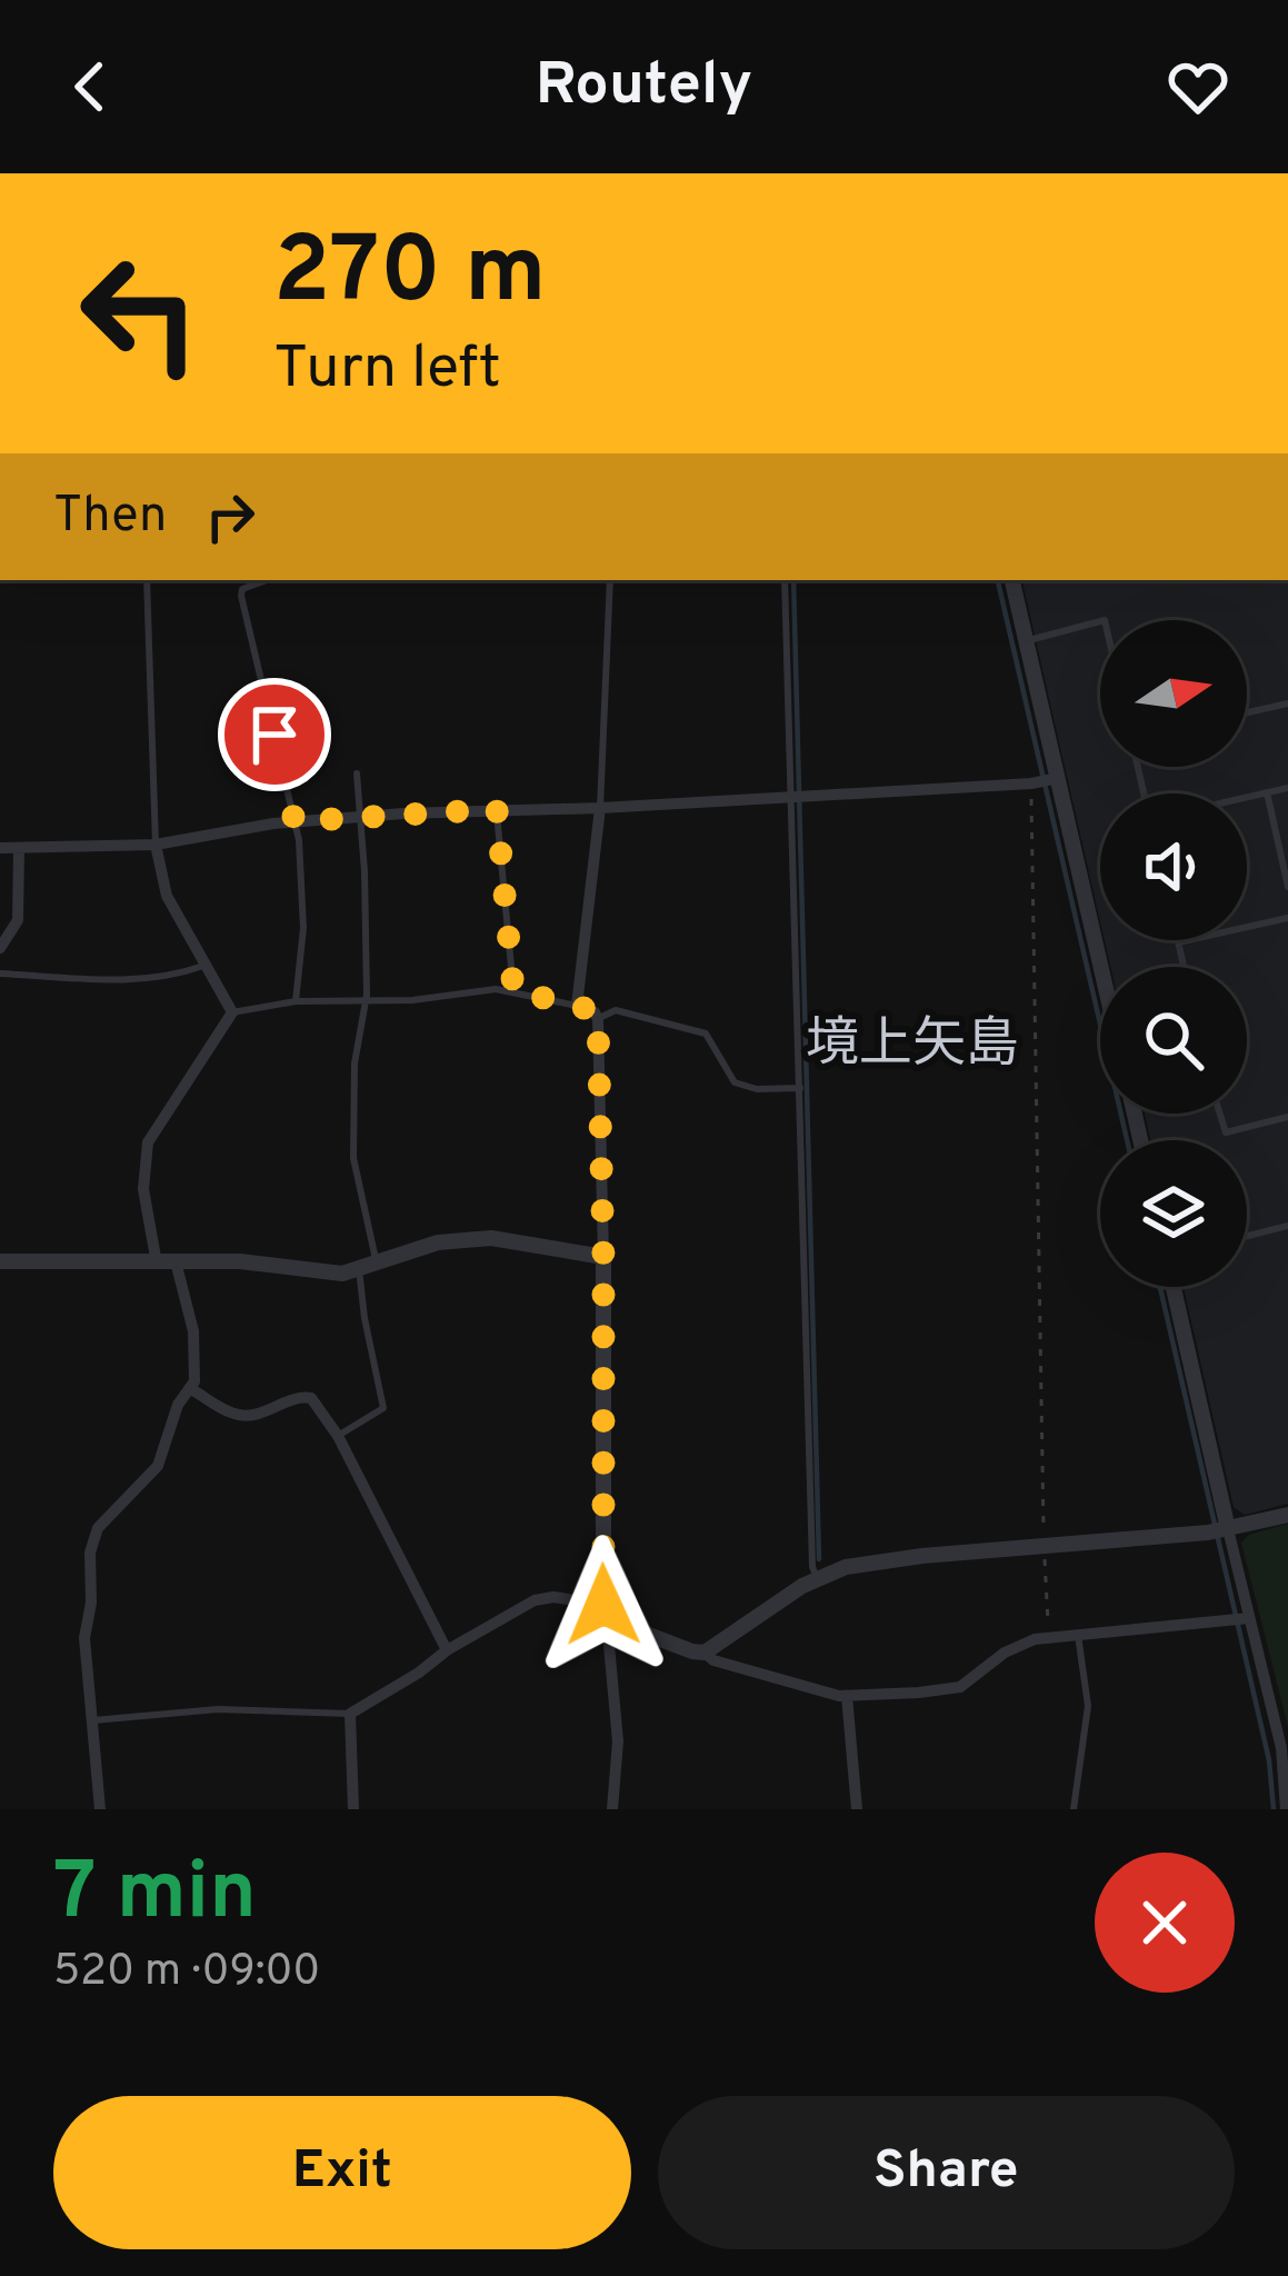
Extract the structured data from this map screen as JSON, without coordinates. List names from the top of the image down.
{
  "districts": ["境上矢島"],
  "north": "right",
  "page": {
    "header": "Routely",
    "turn": ["270 m", "Turn left"],
    "then": "Then",
    "heading": ["7 min", "520 m · 09:00"],
    "buttons": ["Exit", "Share"]
  }
}
